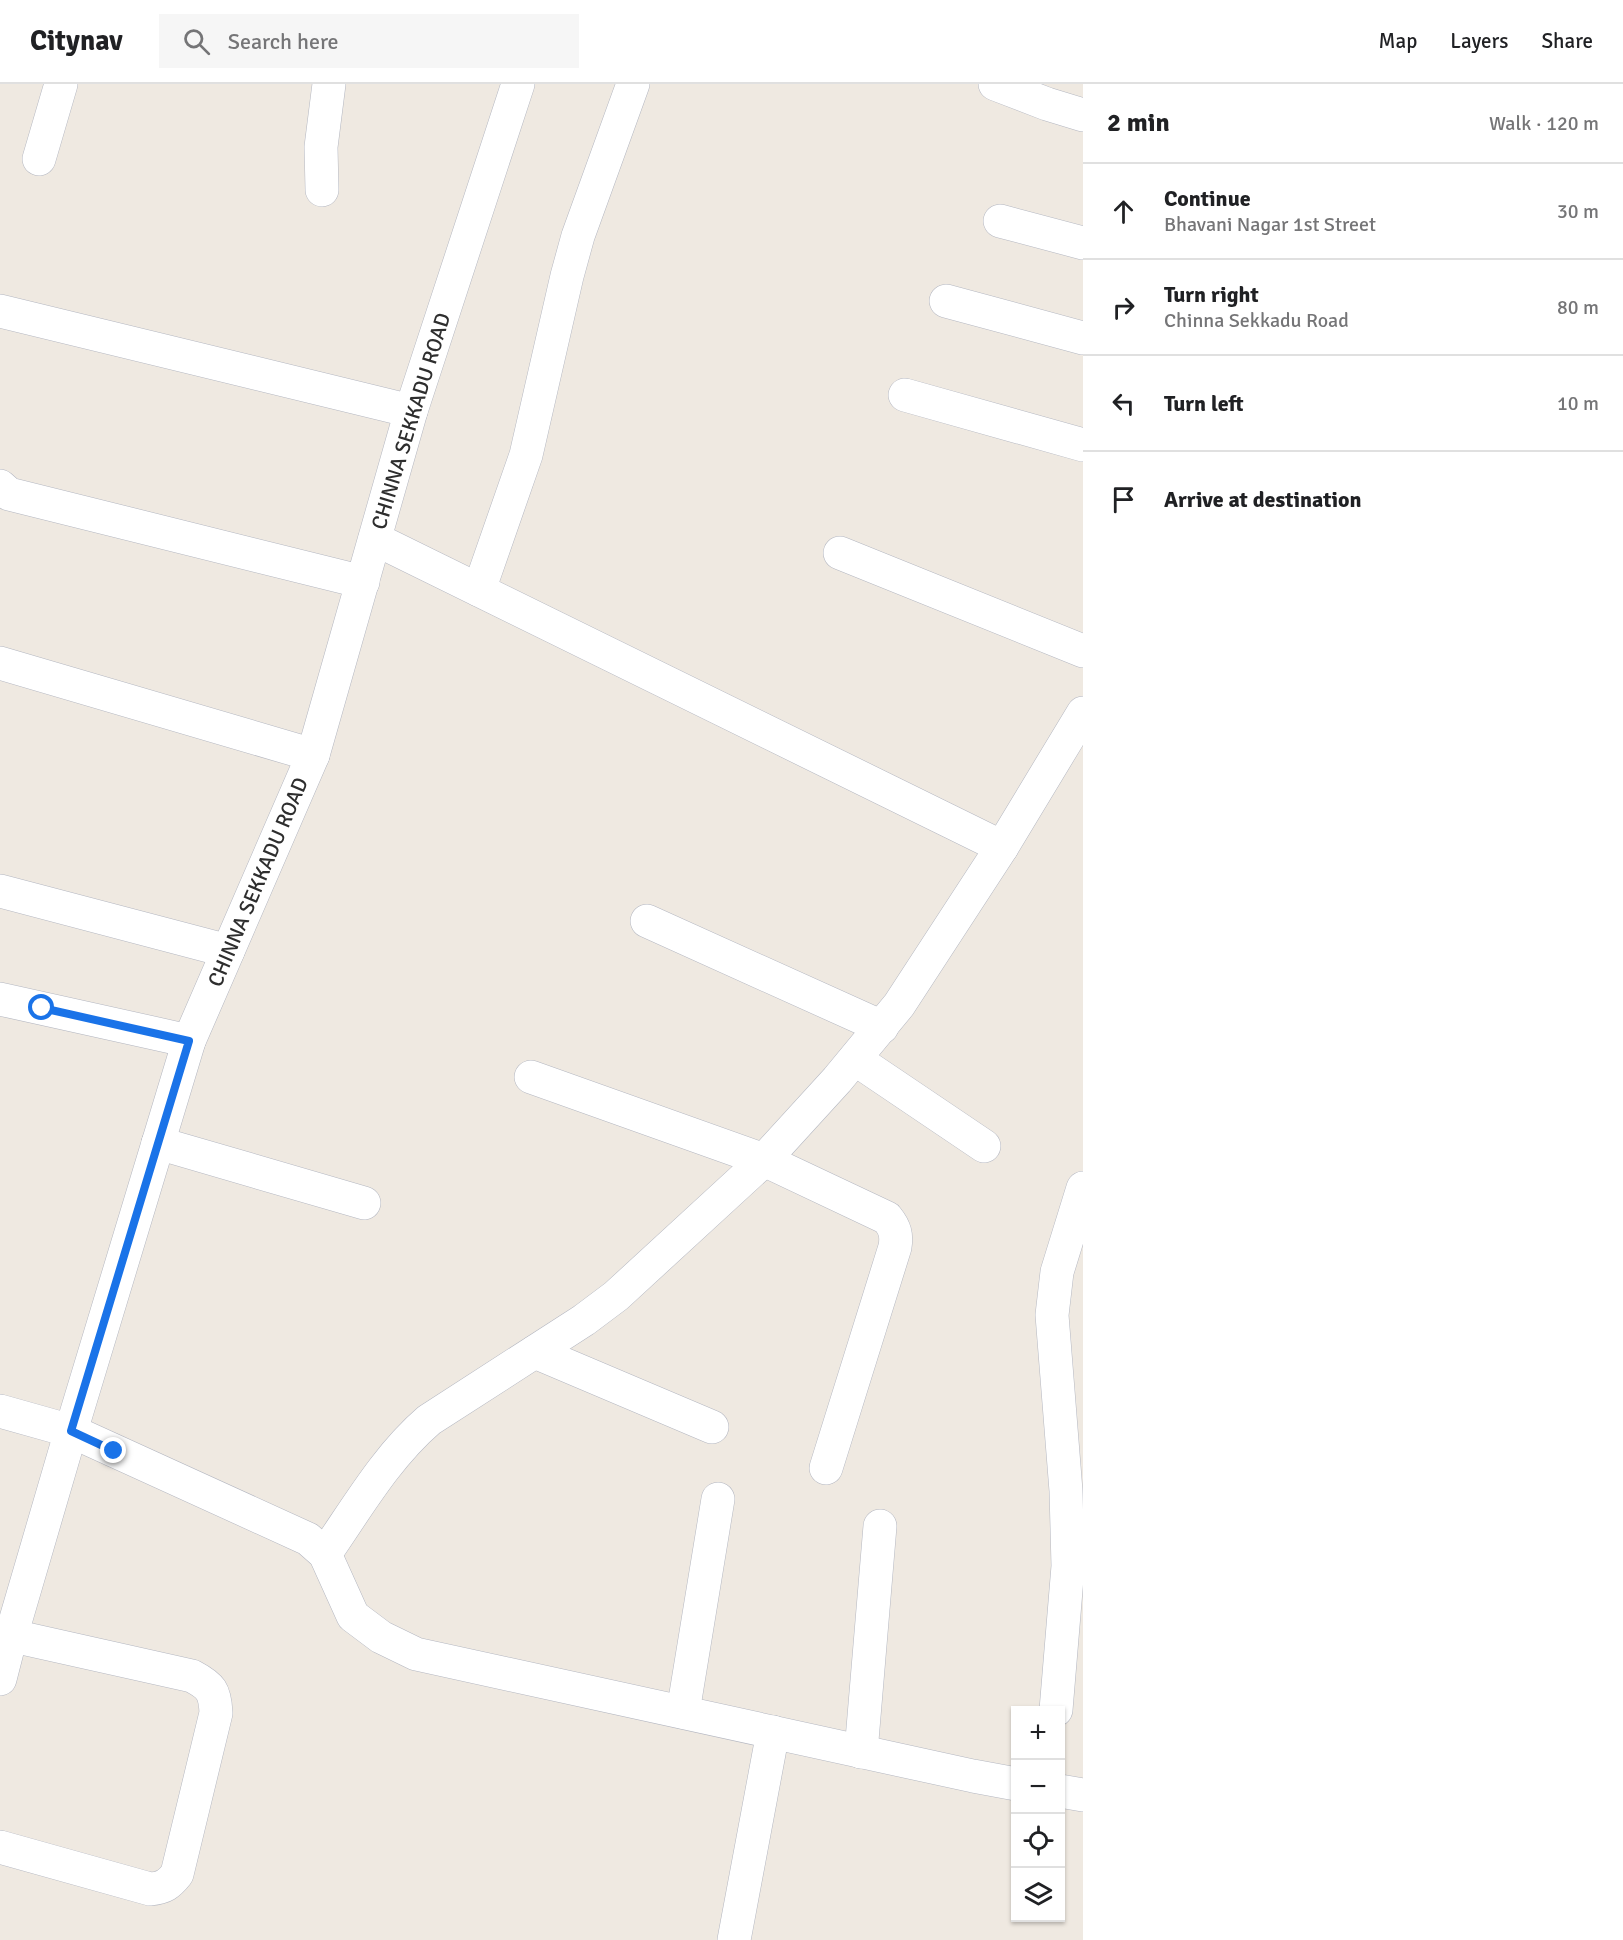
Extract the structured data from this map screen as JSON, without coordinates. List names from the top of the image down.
{
  "streets": {
    "street": ["CHINNA SEKKADU ROAD"]
  },
  "page": {
    "header": "Citynav",
    "search": "Search here",
    "nav": ["Map", "Layers", "Share"],
    "heading": ["2 min", "Walk · 120 m"],
    "list": [
      ["Continue", "Bhavani Nagar 1st Street", "30 m"],
      ["Turn right", "Chinna Sekkadu Road", "80 m"],
      ["Turn left", "10 m"],
      "Arrive at destination"
    ],
    "map_buttons": ["+", "−"]
  }
}
